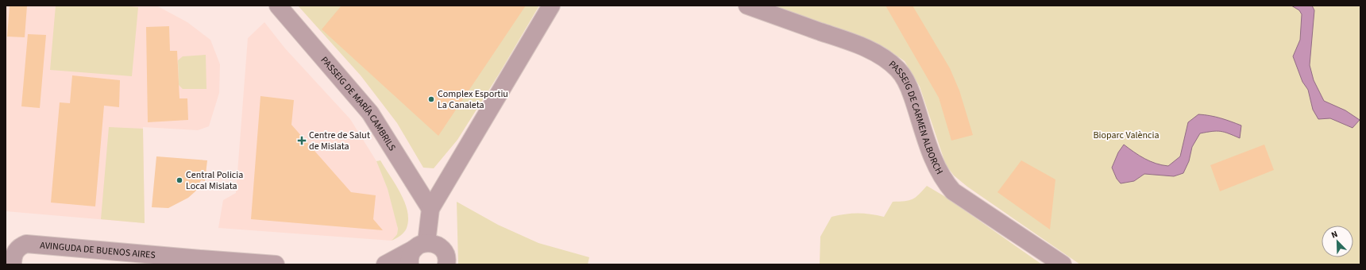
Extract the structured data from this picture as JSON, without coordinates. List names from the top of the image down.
{
  "streets": {
    "street": ["PASSEIG DE MARÍA CAMBRILS", "PASSEIG DE CARMEN ALBORCH", "AVINGUDA DE BUENOS AIRES"]
  },
  "parks": ["Bioparc València"],
  "places": {
    "other": ["Complex Esportiu La Canaleta", "Central Policia Local Mislata"],
    "health": ["Centre de Salut de Mislata"]
  },
  "north": "top left"
}
